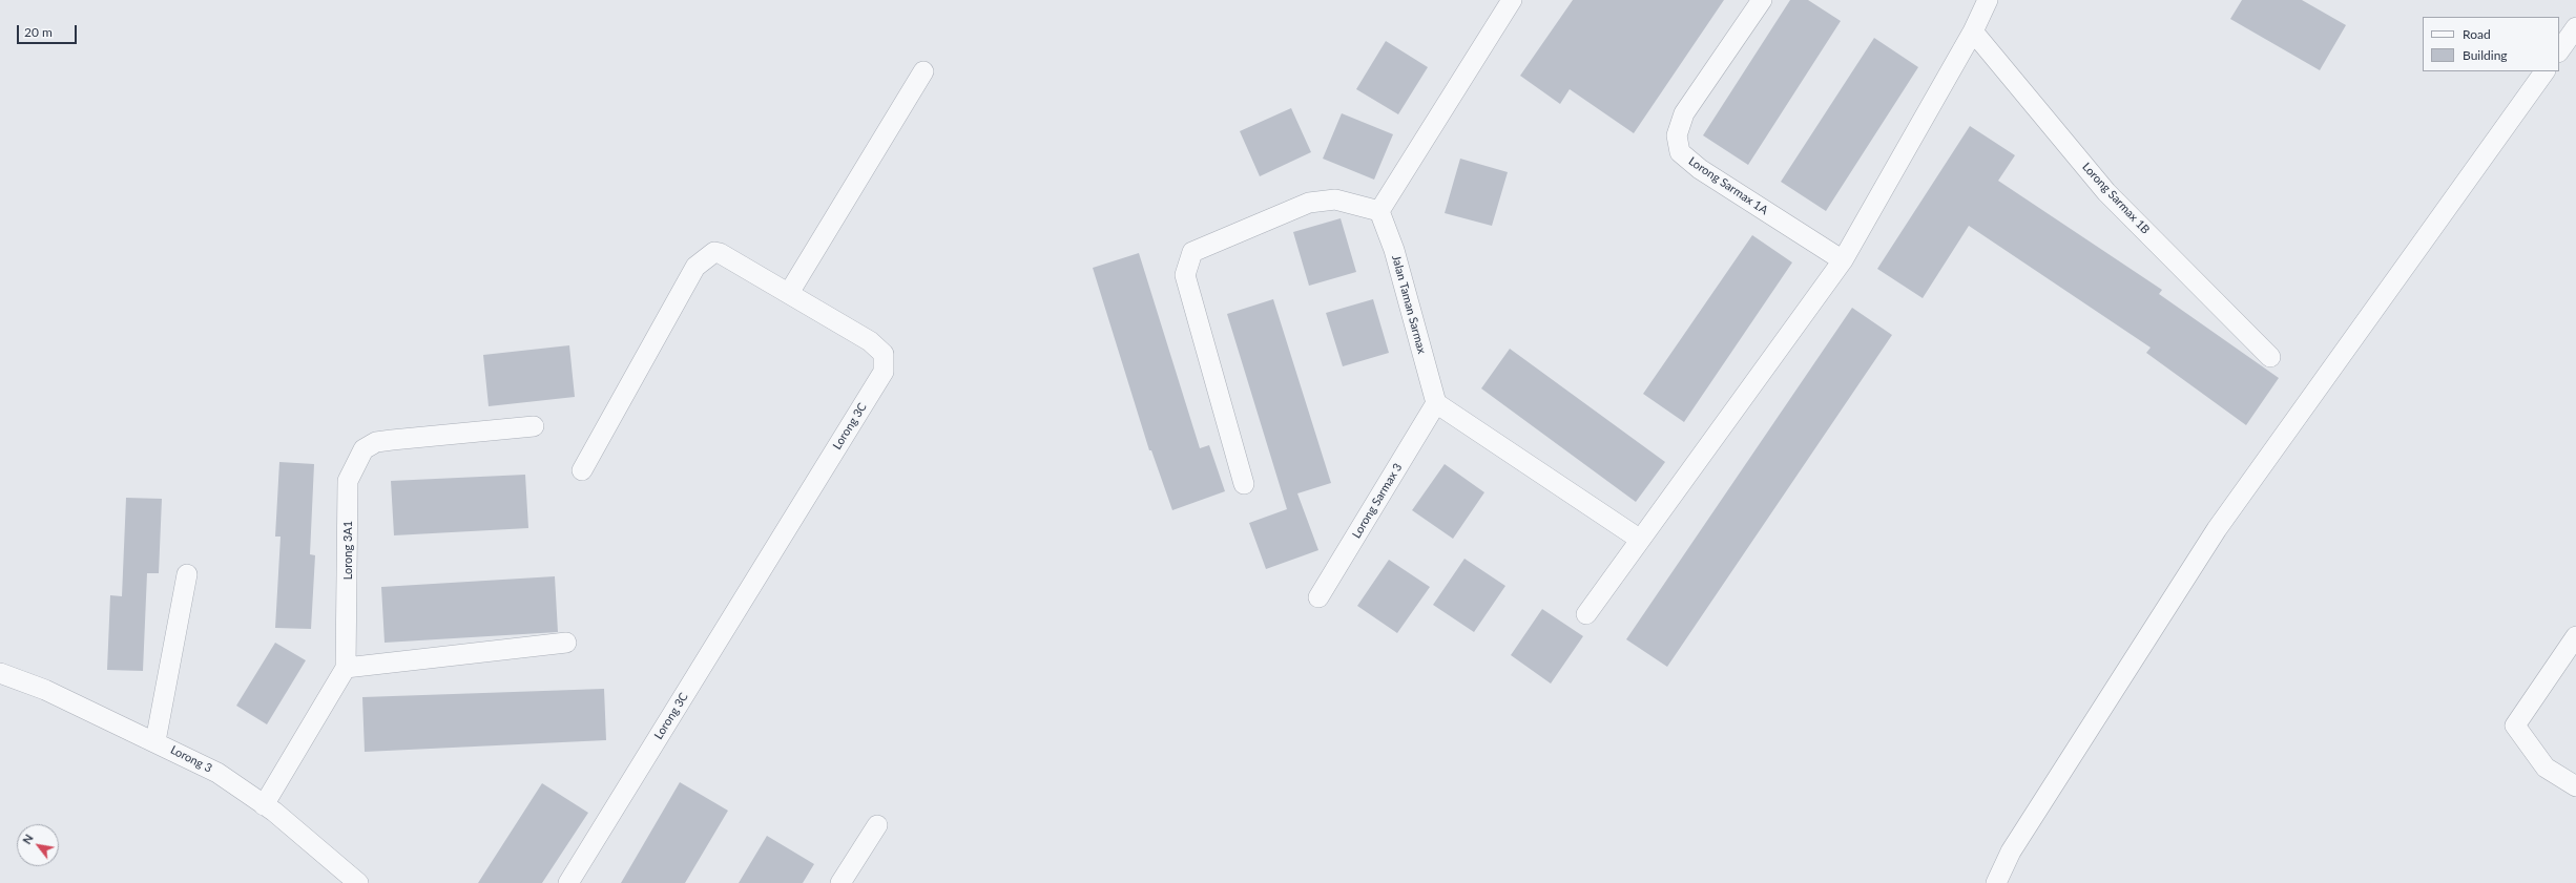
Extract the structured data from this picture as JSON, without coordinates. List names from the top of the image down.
{
  "streets": {
    "street": [
      "Lorong Sarmax 1A",
      "Lorong Sarmax 1B",
      "Jalan Taman Sarmax",
      "Lorong 3C",
      "Lorong Sarmax 3",
      "Lorong 3A1",
      "Lorong 3"
    ]
  },
  "crossings": [
    ["Jalan Taman Sarmax", "Lorong Sarmax 3"],
    ["Lorong 3A1", "Lorong 3"]
  ],
  "legend": ["Road", "Building"],
  "scale_bar": "20 m",
  "north": "top left"
}
